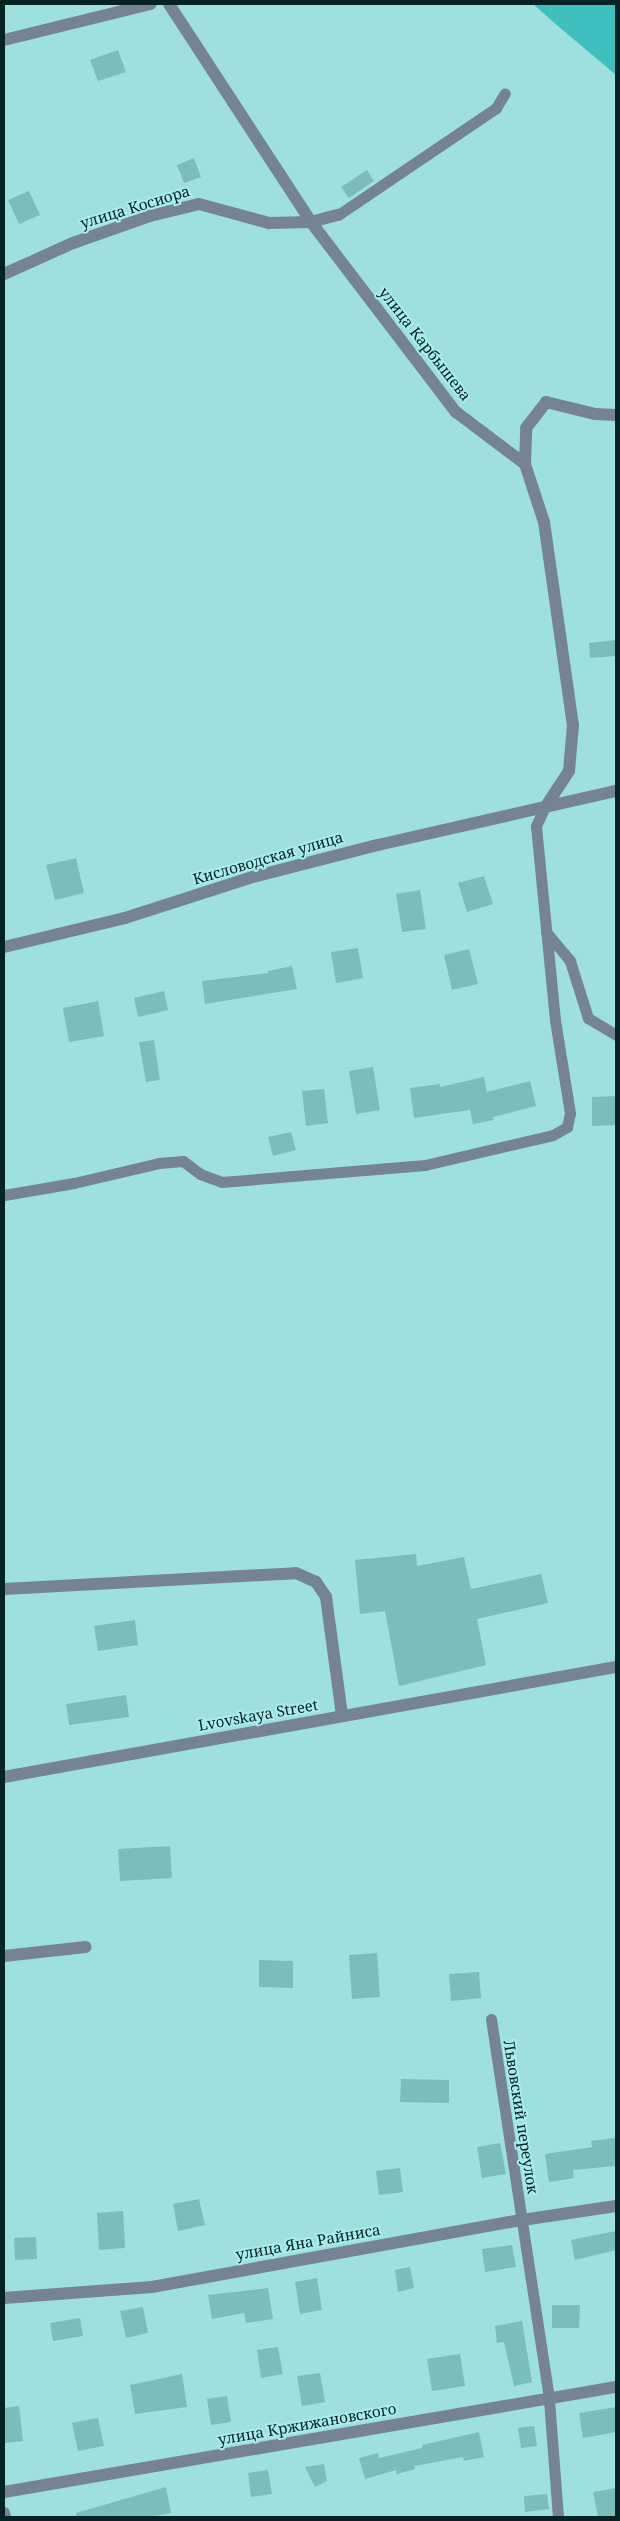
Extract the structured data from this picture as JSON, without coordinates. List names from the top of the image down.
{
  "streets": {
    "street": [
      "улица Косиора",
      "улица Карбышева",
      "Кисловодская улица",
      "Lvovskaya Street",
      "улица Яна Райниса",
      "улица Кржижановского"
    ],
    "lane": ["Львовский переулок"]
  },
  "crossings": [
    ["улица Косиора", "улица Карбышева"],
    ["Львовский переулок", "улица Яна Райниса"],
    ["Львовский переулок", "улица Кржижановского"]
  ]
}
